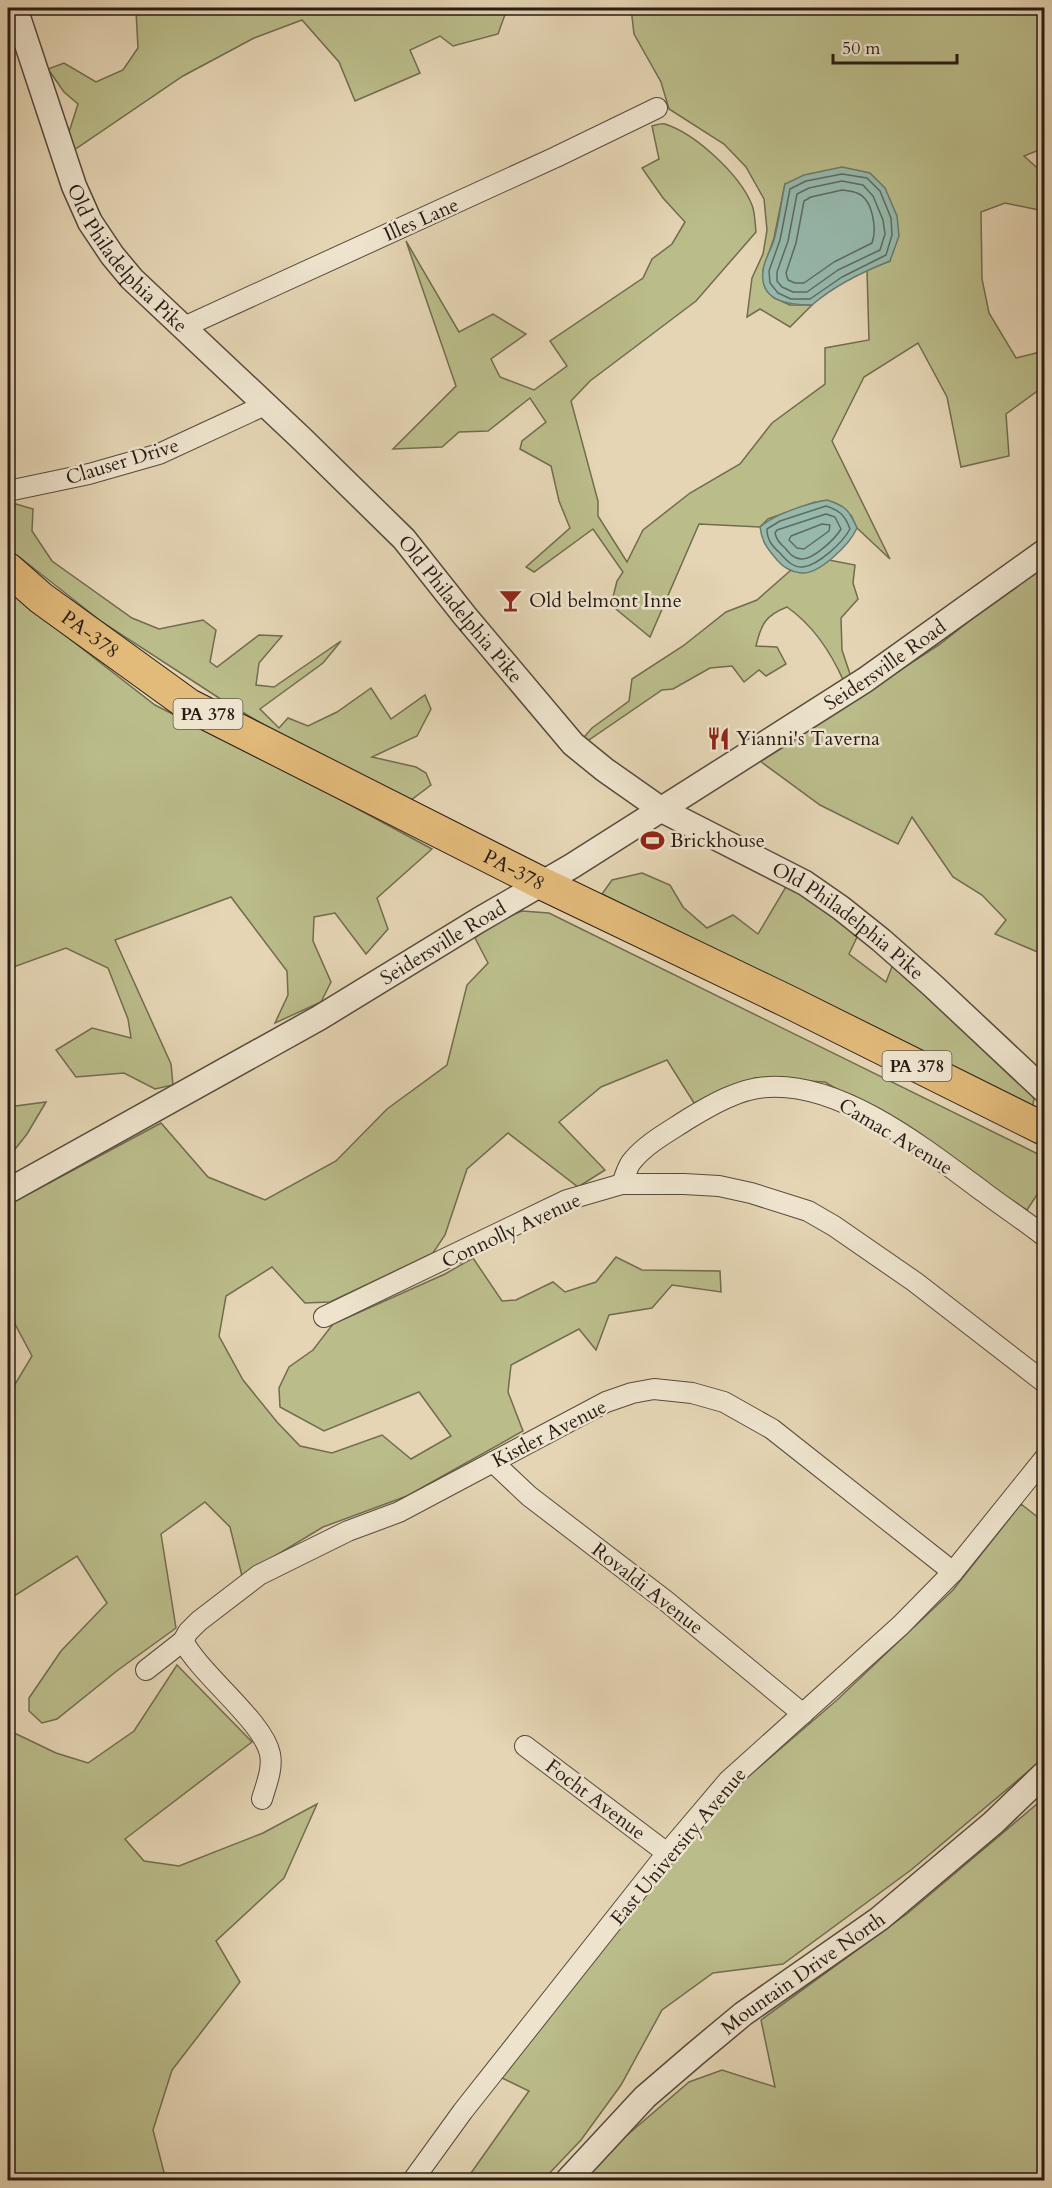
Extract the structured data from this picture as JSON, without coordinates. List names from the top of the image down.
{
  "streets": {
    "main road": ["PA-378", "PA 378"],
    "street": [
      "Illes Lane",
      "Old Philadelphia Pike",
      "Clauser Drive",
      "Seidersville Road",
      "Camac Avenue",
      "Connolly Avenue",
      "Kistler Avenue",
      "Rovaldi Avenue",
      "Focht Avenue",
      "East University Avenue",
      "Mountain Drive North"
    ]
  },
  "crossings": [
    ["Illes Lane", "Old Philadelphia Pike"],
    ["Old Philadelphia Pike", "Clauser Drive"],
    ["Old Philadelphia Pike", "Seidersville Road"],
    ["PA-378", "Seidersville Road"],
    ["Camac Avenue", "Connolly Avenue"],
    ["Kistler Avenue", "Rovaldi Avenue"],
    ["Kistler Avenue", "East University Avenue"],
    ["Rovaldi Avenue", "East University Avenue"],
    ["Focht Avenue", "East University Avenue"]
  ],
  "places": {
    "bar": ["Old belmont Inne"],
    "restaurant": ["Yianni's Taverna"],
    "sports": ["Brickhouse"]
  },
  "scale_bar": "50 m"
}
